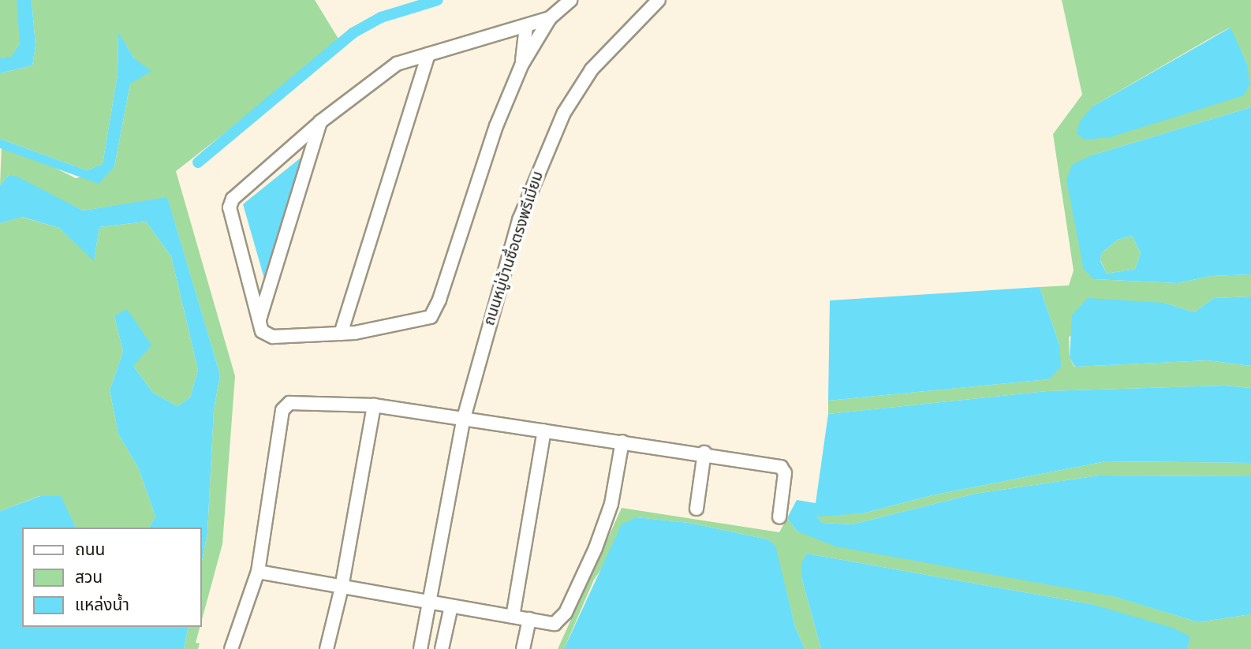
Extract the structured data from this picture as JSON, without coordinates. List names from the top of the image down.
{
  "streets": {
    "street": ["ถนนหมู่บ้านซื่อตรงพรีเมี่ยม"]
  },
  "legend": ["ถนน", "สวน", "แหล่งน้ำ"]
}
